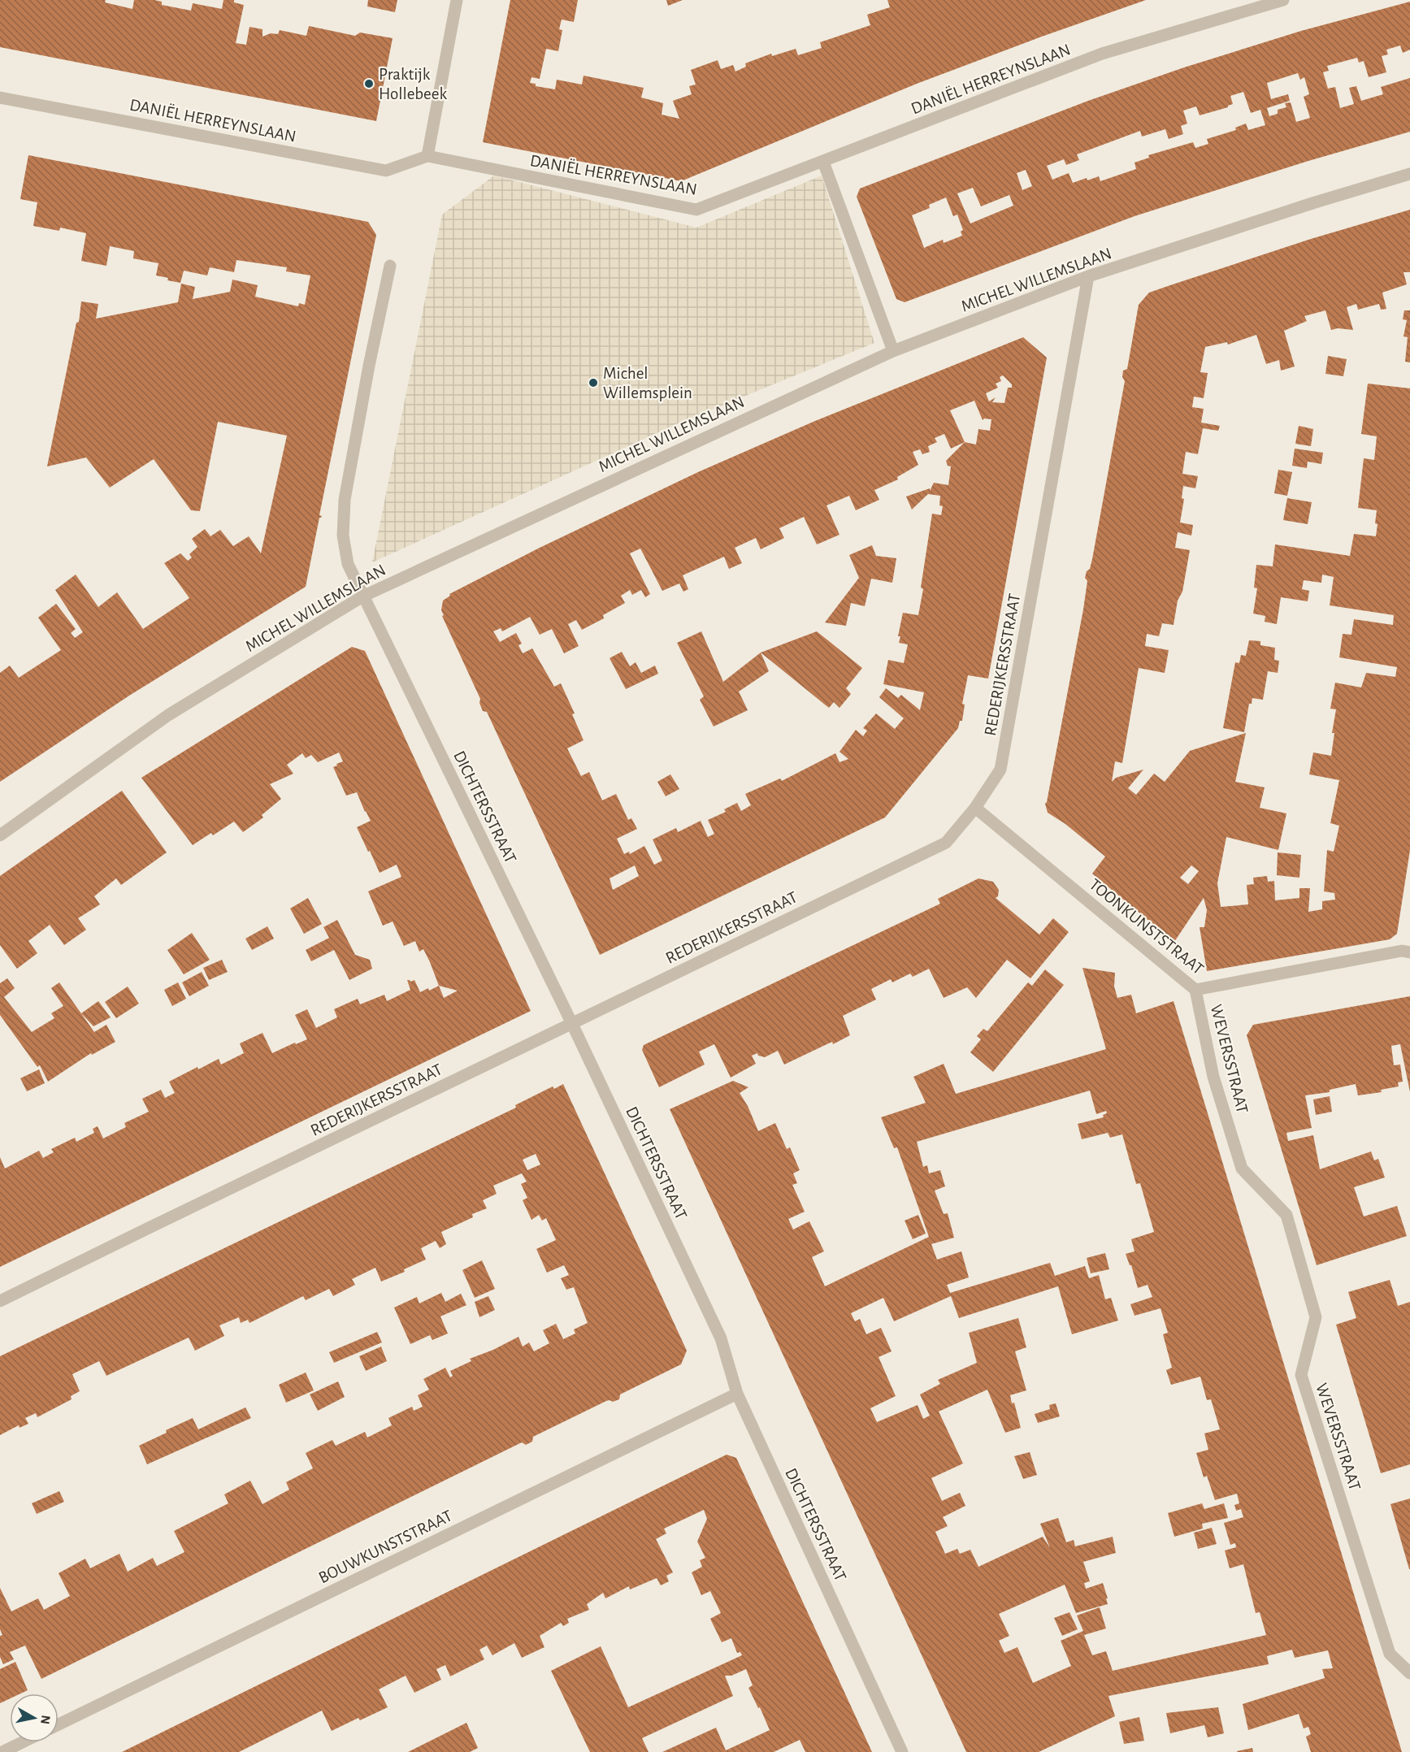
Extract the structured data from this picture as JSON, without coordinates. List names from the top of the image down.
{
  "streets": {
    "street": [
      "DANIËL HERREYNSLAAN",
      "MICHEL WILLEMSLAAN",
      "REDERIJKERSSTRAAT",
      "DICHTERSSTRAAT",
      "TOONKUNSTSTRAAT",
      "WEVERSSTRAAT",
      "BOUWKUNSTSTRAAT"
    ]
  },
  "crossings": [
    ["MICHEL WILLEMSLAAN", "REDERIJKERSSTRAAT"],
    ["MICHEL WILLEMSLAAN", "DICHTERSSTRAAT"],
    ["REDERIJKERSSTRAAT", "DICHTERSSTRAAT"],
    ["REDERIJKERSSTRAAT", "TOONKUNSTSTRAAT"],
    ["DICHTERSSTRAAT", "BOUWKUNSTSTRAAT"],
    ["TOONKUNSTSTRAAT", "WEVERSSTRAAT"]
  ],
  "places": ["Praktijk Hollebeek", "Michel Willemsplein"],
  "north": "right"
}
